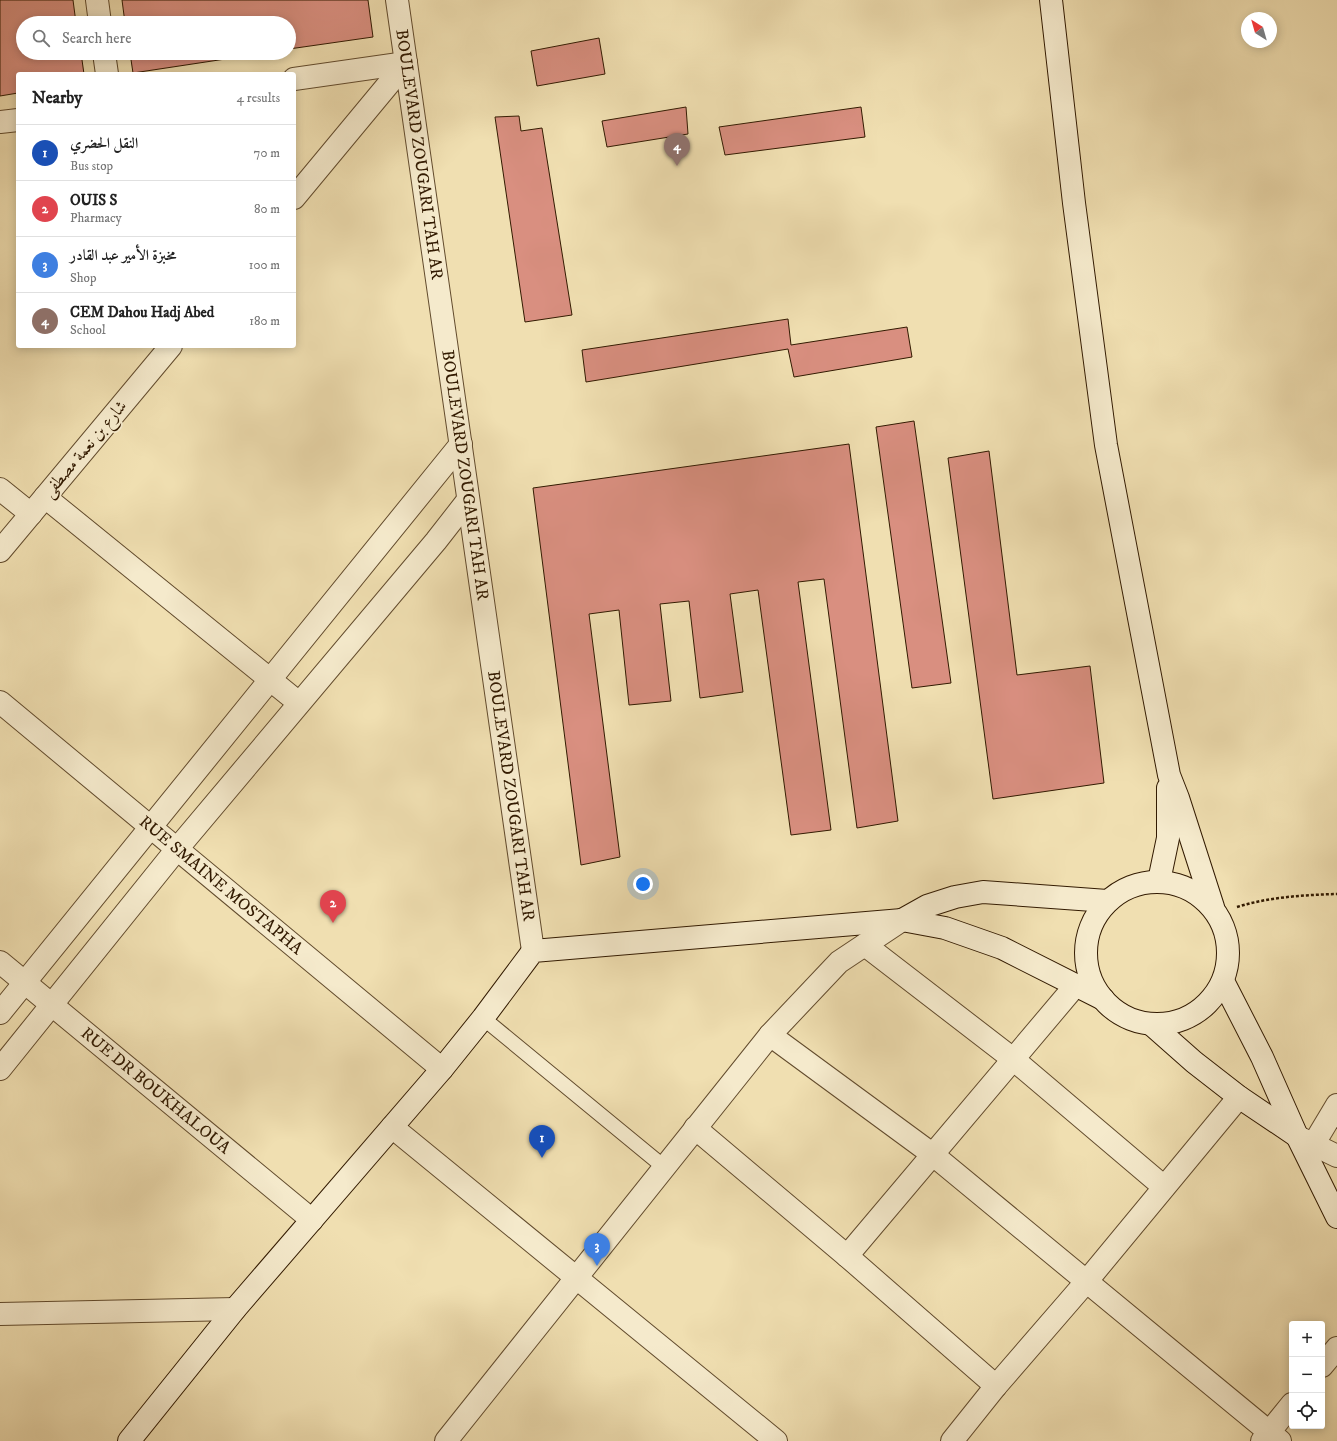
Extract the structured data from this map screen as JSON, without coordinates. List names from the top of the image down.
{
  "streets": {
    "street": [
      "BOULEVARD ZOUGARI TAH AR",
      "شارع بن نعمة مصطفى",
      "RUE SMAINE MOSTAPHA",
      "RUE DR BOUKHALOUA"
    ]
  },
  "north": "top left",
  "page": {
    "search": "Search here",
    "heading": ["Nearby", "4 results"],
    "list": [
      {
        "mark": "1",
        "name": "النقل الحضري",
        "note": "Bus stop",
        "value": "70 m"
      },
      {
        "mark": "2",
        "name": "OUIS S",
        "note": "Pharmacy",
        "value": "80 m"
      },
      {
        "mark": "3",
        "name": "مخبزة الأمير عبد القادر",
        "note": "Shop",
        "value": "100 m"
      },
      {
        "mark": "4",
        "name": "CEM Dahou Hadj Abed",
        "note": "School",
        "value": "180 m"
      }
    ],
    "pins": [
      "4",
      "2",
      "1",
      "3"
    ],
    "map_buttons": ["+", "−"]
  }
}
